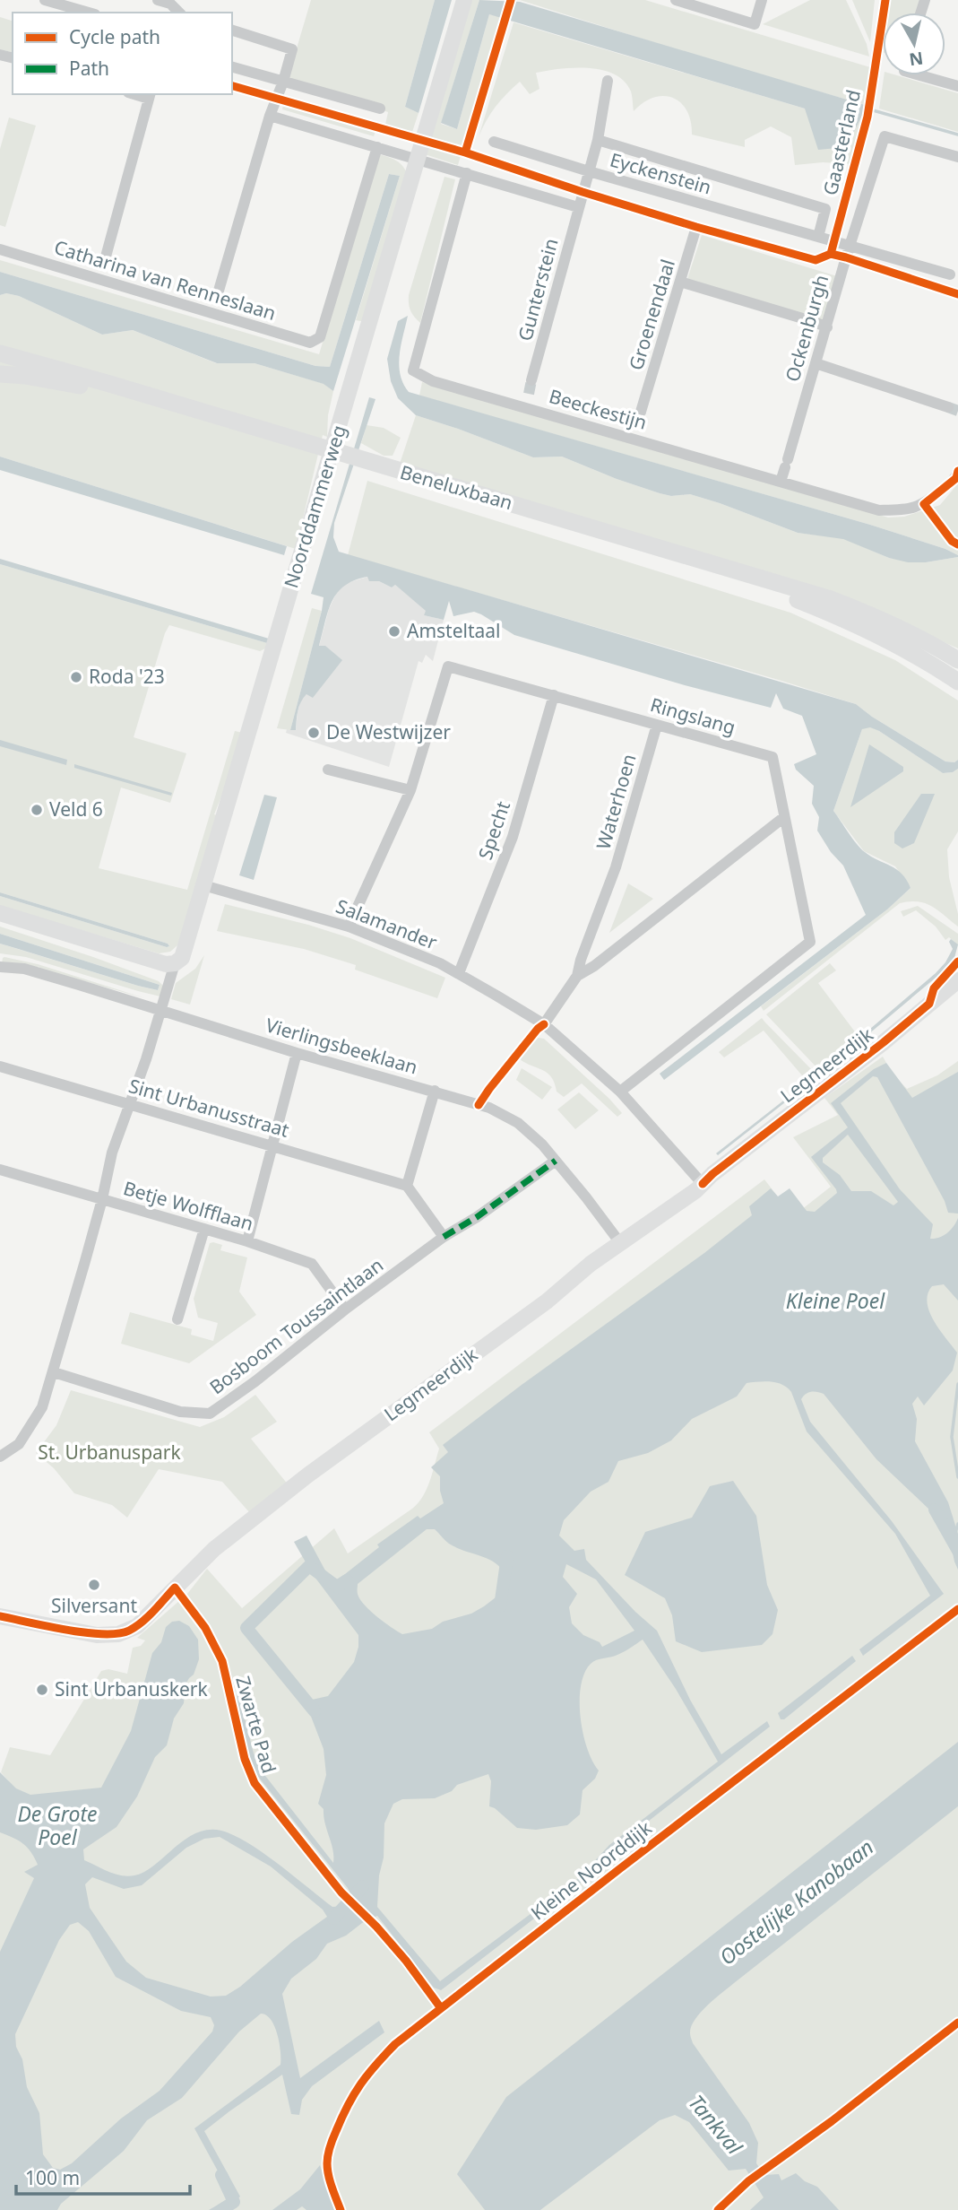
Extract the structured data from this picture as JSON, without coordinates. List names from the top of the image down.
{
  "streets": {
    "main road": ["Beneluxbaan"],
    "street": [
      "Eyckenstein",
      "Catharina van Renneslaan",
      "Gunterstein",
      "Groenendaal",
      "Ockenburgh",
      "Beeckestijn",
      "Noorddammerweg",
      "Ringslang",
      "Waterhoen",
      "Specht",
      "Salamander",
      "Vierlingsbeeklaan",
      "Legmeerdijk",
      "Sint Urbanusstraat",
      "Betje Wolfflaan",
      "Bosboom Toussaintlaan"
    ],
    "cycle path": ["Gaasterland", "Zwarte Pad", "Kleine Noorddijk"]
  },
  "crossings": [
    ["Eyckenstein", "Gunterstein"],
    ["Eyckenstein", "Ockenburgh"],
    ["Ockenburgh", "Beeckestijn"],
    ["Noorddammerweg", "Salamander"],
    ["Noorddammerweg", "Vierlingsbeeklaan"],
    ["Noorddammerweg", "Sint Urbanusstraat"],
    ["Noorddammerweg", "Betje Wolfflaan"],
    ["Ringslang", "Waterhoen"],
    ["Ringslang", "Specht"],
    ["Ringslang", "Salamander"],
    ["Specht", "Salamander"],
    ["Salamander", "Legmeerdijk"],
    ["Vierlingsbeeklaan", "Legmeerdijk"],
    ["Vierlingsbeeklaan", "Bosboom Toussaintlaan"],
    ["Betje Wolfflaan", "Bosboom Toussaintlaan"]
  ],
  "water": [
    "Kleine Poel",
    "De Grote Poel",
    "Oostelijke Kanobaan",
    "Tankval"
  ],
  "parks": ["St. Urbanuspark"],
  "places": [
    "Amsteltaal",
    "Roda '23",
    "De Westwijzer",
    "Veld 6",
    "Silversant",
    "Sint Urbanuskerk"
  ],
  "legend": ["Cycle path", "Path"],
  "scale_bar": "100 m",
  "north": "bottom"
}
